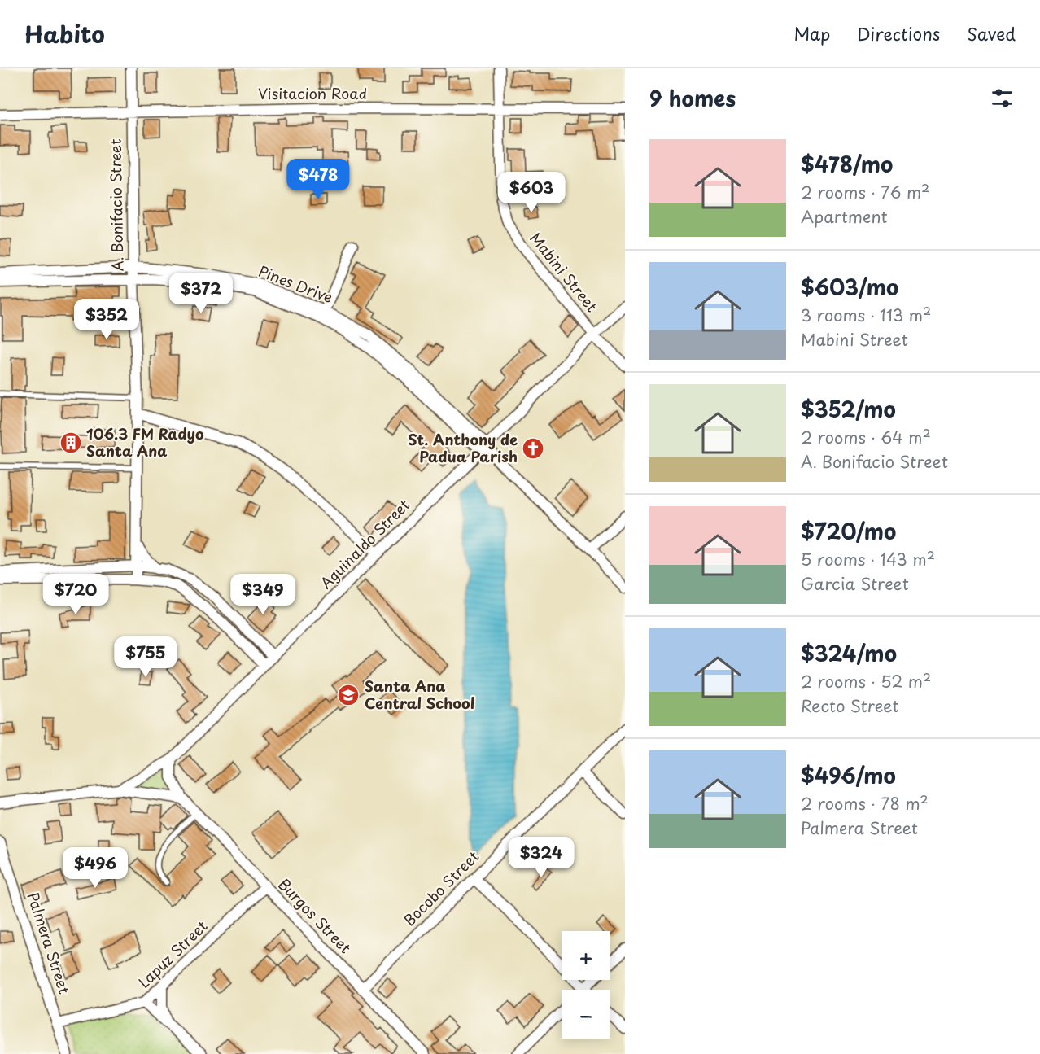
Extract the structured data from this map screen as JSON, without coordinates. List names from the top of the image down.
{
  "streets": {
    "street": [
      "Visitacion Road",
      "A. Bonifacio Street",
      "Mabini Street",
      "Pines Drive",
      "Aguinaldo Street",
      "Bocobo Street",
      "Burgos Street",
      "Palmera Street",
      "Lapuz Street"
    ]
  },
  "crossings": [
    ["Visitacion Road", "A. Bonifacio Street"],
    ["Visitacion Road", "Mabini Street"],
    ["A. Bonifacio Street", "Pines Drive"],
    ["Mabini Street", "Aguinaldo Street"],
    ["Pines Drive", "Aguinaldo Street"],
    ["Aguinaldo Street", "Burgos Street"],
    ["Bocobo Street", "Burgos Street"],
    ["Burgos Street", "Lapuz Street"],
    ["Palmera Street", "Lapuz Street"]
  ],
  "places": {
    "building": ["106.3 FM Radyo Santa Ana"],
    "church": ["St. Anthony de Padua Parish"],
    "school or university": ["Santa Ana Central School"]
  },
  "page": {
    "header": "Habito",
    "nav": ["Map", "Directions", "Saved"],
    "heading": "9 homes",
    "list": [
      {
        "name": "$478/mo",
        "note": "2 rooms · 76 m² · Apartment"
      },
      {
        "name": "$603/mo",
        "note": "3 rooms · 113 m² · Mabini Street"
      },
      {
        "name": "$352/mo",
        "note": "2 rooms · 64 m² · A. Bonifacio Street"
      },
      {
        "name": "$720/mo",
        "note": "5 rooms · 143 m² · Garcia Street"
      },
      {
        "name": "$324/mo",
        "note": "2 rooms · 52 m² · Recto Street"
      },
      {
        "name": "$496/mo",
        "note": "2 rooms · 78 m² · Palmera Street"
      }
    ],
    "price": [
      "$478",
      "$603",
      "$372",
      "$352",
      "$720",
      "$349",
      "$755",
      "$324",
      "$496"
    ],
    "map_buttons": ["+", "−"]
  }
}
